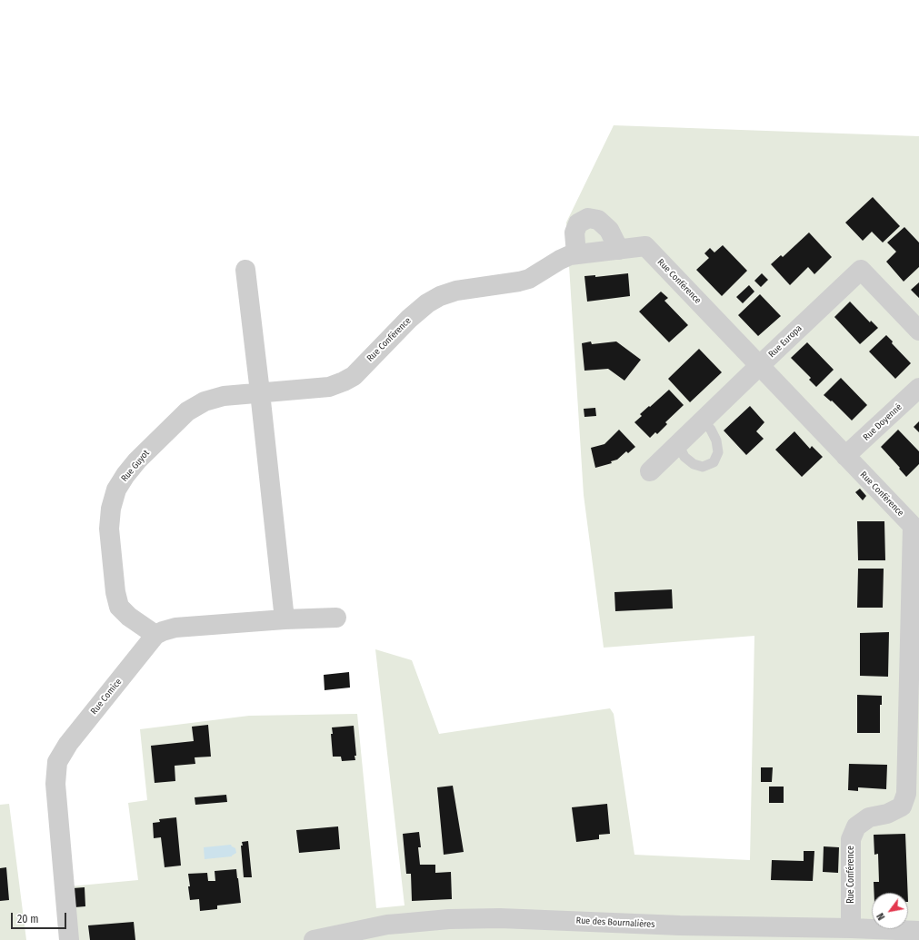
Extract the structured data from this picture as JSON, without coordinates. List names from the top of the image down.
{
  "streets": {
    "street": [
      "Rue Conférence",
      "Rue Europa",
      "Rue Doyenné",
      "Rue Guyot",
      "Rue Comice",
      "Rue des Bournalières"
    ]
  },
  "crossings": [
    ["Rue Conférence", "Rue Europa"],
    ["Rue Conférence", "Rue Doyenné"],
    ["Rue Conférence", "Rue Guyot"],
    ["Rue Conférence", "Rue des Bournalières"],
    ["Rue Guyot", "Rue Comice"]
  ],
  "scale_bar": "20 m",
  "north": "bottom left"
}
